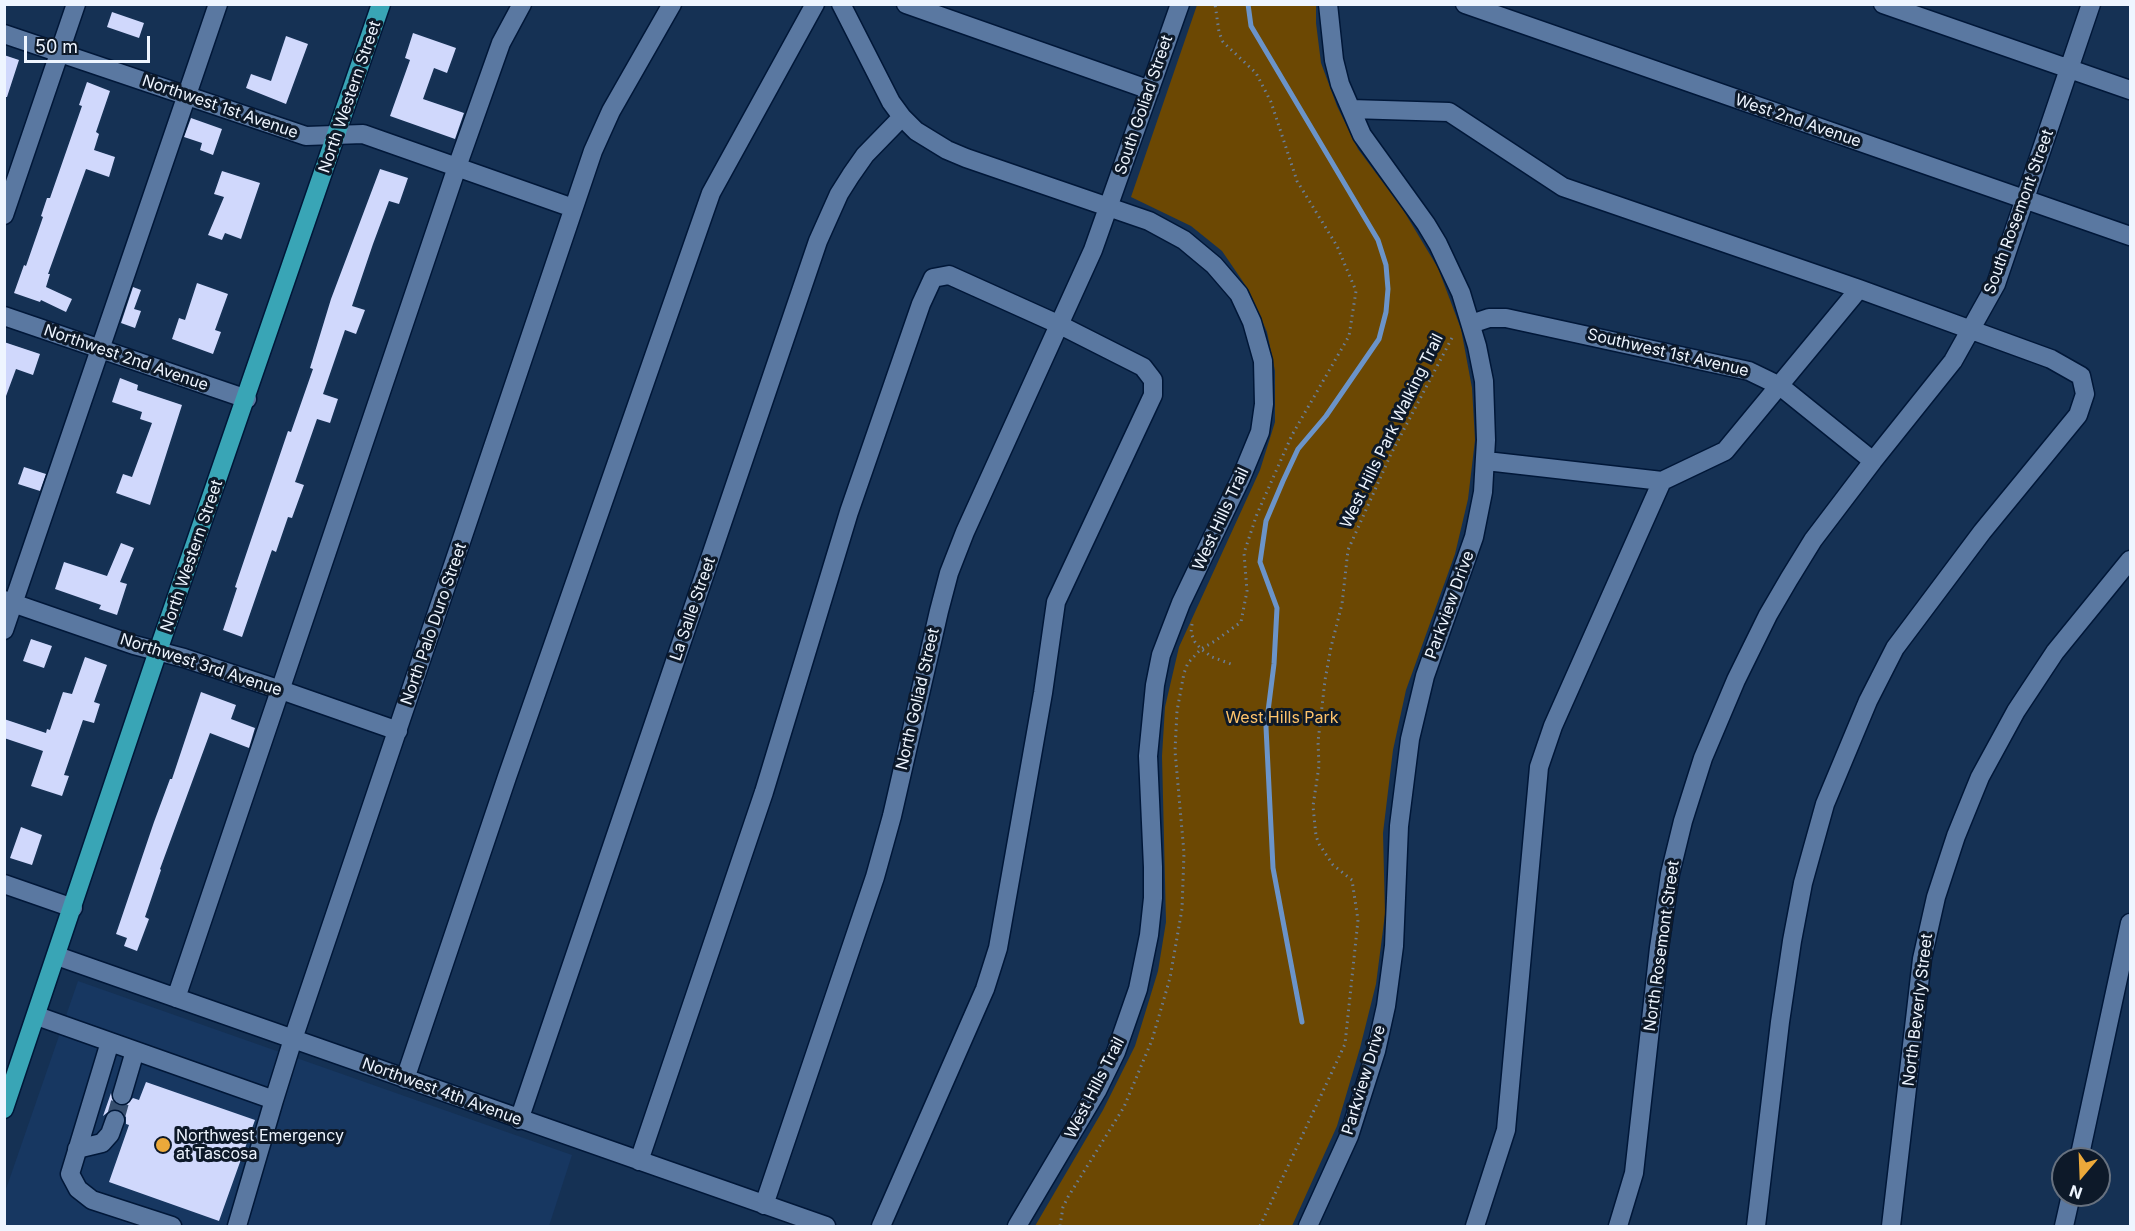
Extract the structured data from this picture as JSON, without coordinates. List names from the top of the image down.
{
  "streets": {
    "main road": ["North Western Street"],
    "street": [
      "South Goliad Street",
      "Northwest 1st Avenue",
      "West 2nd Avenue",
      "South Rosemont Street",
      "Southwest 1st Avenue",
      "Northwest 2nd Avenue",
      "West Hills Trail",
      "Parkview Drive",
      "La Salle Street",
      "North Palo Duro Street",
      "Northwest 3rd Avenue",
      "North Goliad Street",
      "North Rosemont Street",
      "North Beverly Street",
      "Northwest 4th Avenue"
    ],
    "path": ["West Hills Park Walking Trail"]
  },
  "crossings": [
    ["North Western Street", "Northwest 1st Avenue"],
    ["North Western Street", "Northwest 2nd Avenue"],
    ["North Western Street", "Northwest 3rd Avenue"],
    ["North Western Street", "Northwest 4th Avenue"],
    ["South Goliad Street", "West Hills Trail"],
    ["South Goliad Street", "North Goliad Street"],
    ["Northwest 1st Avenue", "North Palo Duro Street"],
    ["West 2nd Avenue", "South Rosemont Street"],
    ["South Rosemont Street", "Southwest 1st Avenue"],
    ["South Rosemont Street", "North Rosemont Street"],
    ["Southwest 1st Avenue", "West Hills Park Walking Trail"],
    ["Southwest 1st Avenue", "Parkview Drive"],
    ["Southwest 1st Avenue", "North Rosemont Street"],
    ["West Hills Park Walking Trail", "Parkview Drive"],
    ["West Hills Trail", "La Salle Street"],
    ["West Hills Trail", "North Goliad Street"],
    ["La Salle Street", "Northwest 4th Avenue"],
    ["North Palo Duro Street", "Northwest 3rd Avenue"],
    ["North Palo Duro Street", "Northwest 4th Avenue"],
    ["North Goliad Street", "Northwest 4th Avenue"]
  ],
  "parks": ["West Hills Park"],
  "places": ["Northwest Emergency at Tascosa"],
  "scale_bar": "50 m",
  "north": "bottom"
}
